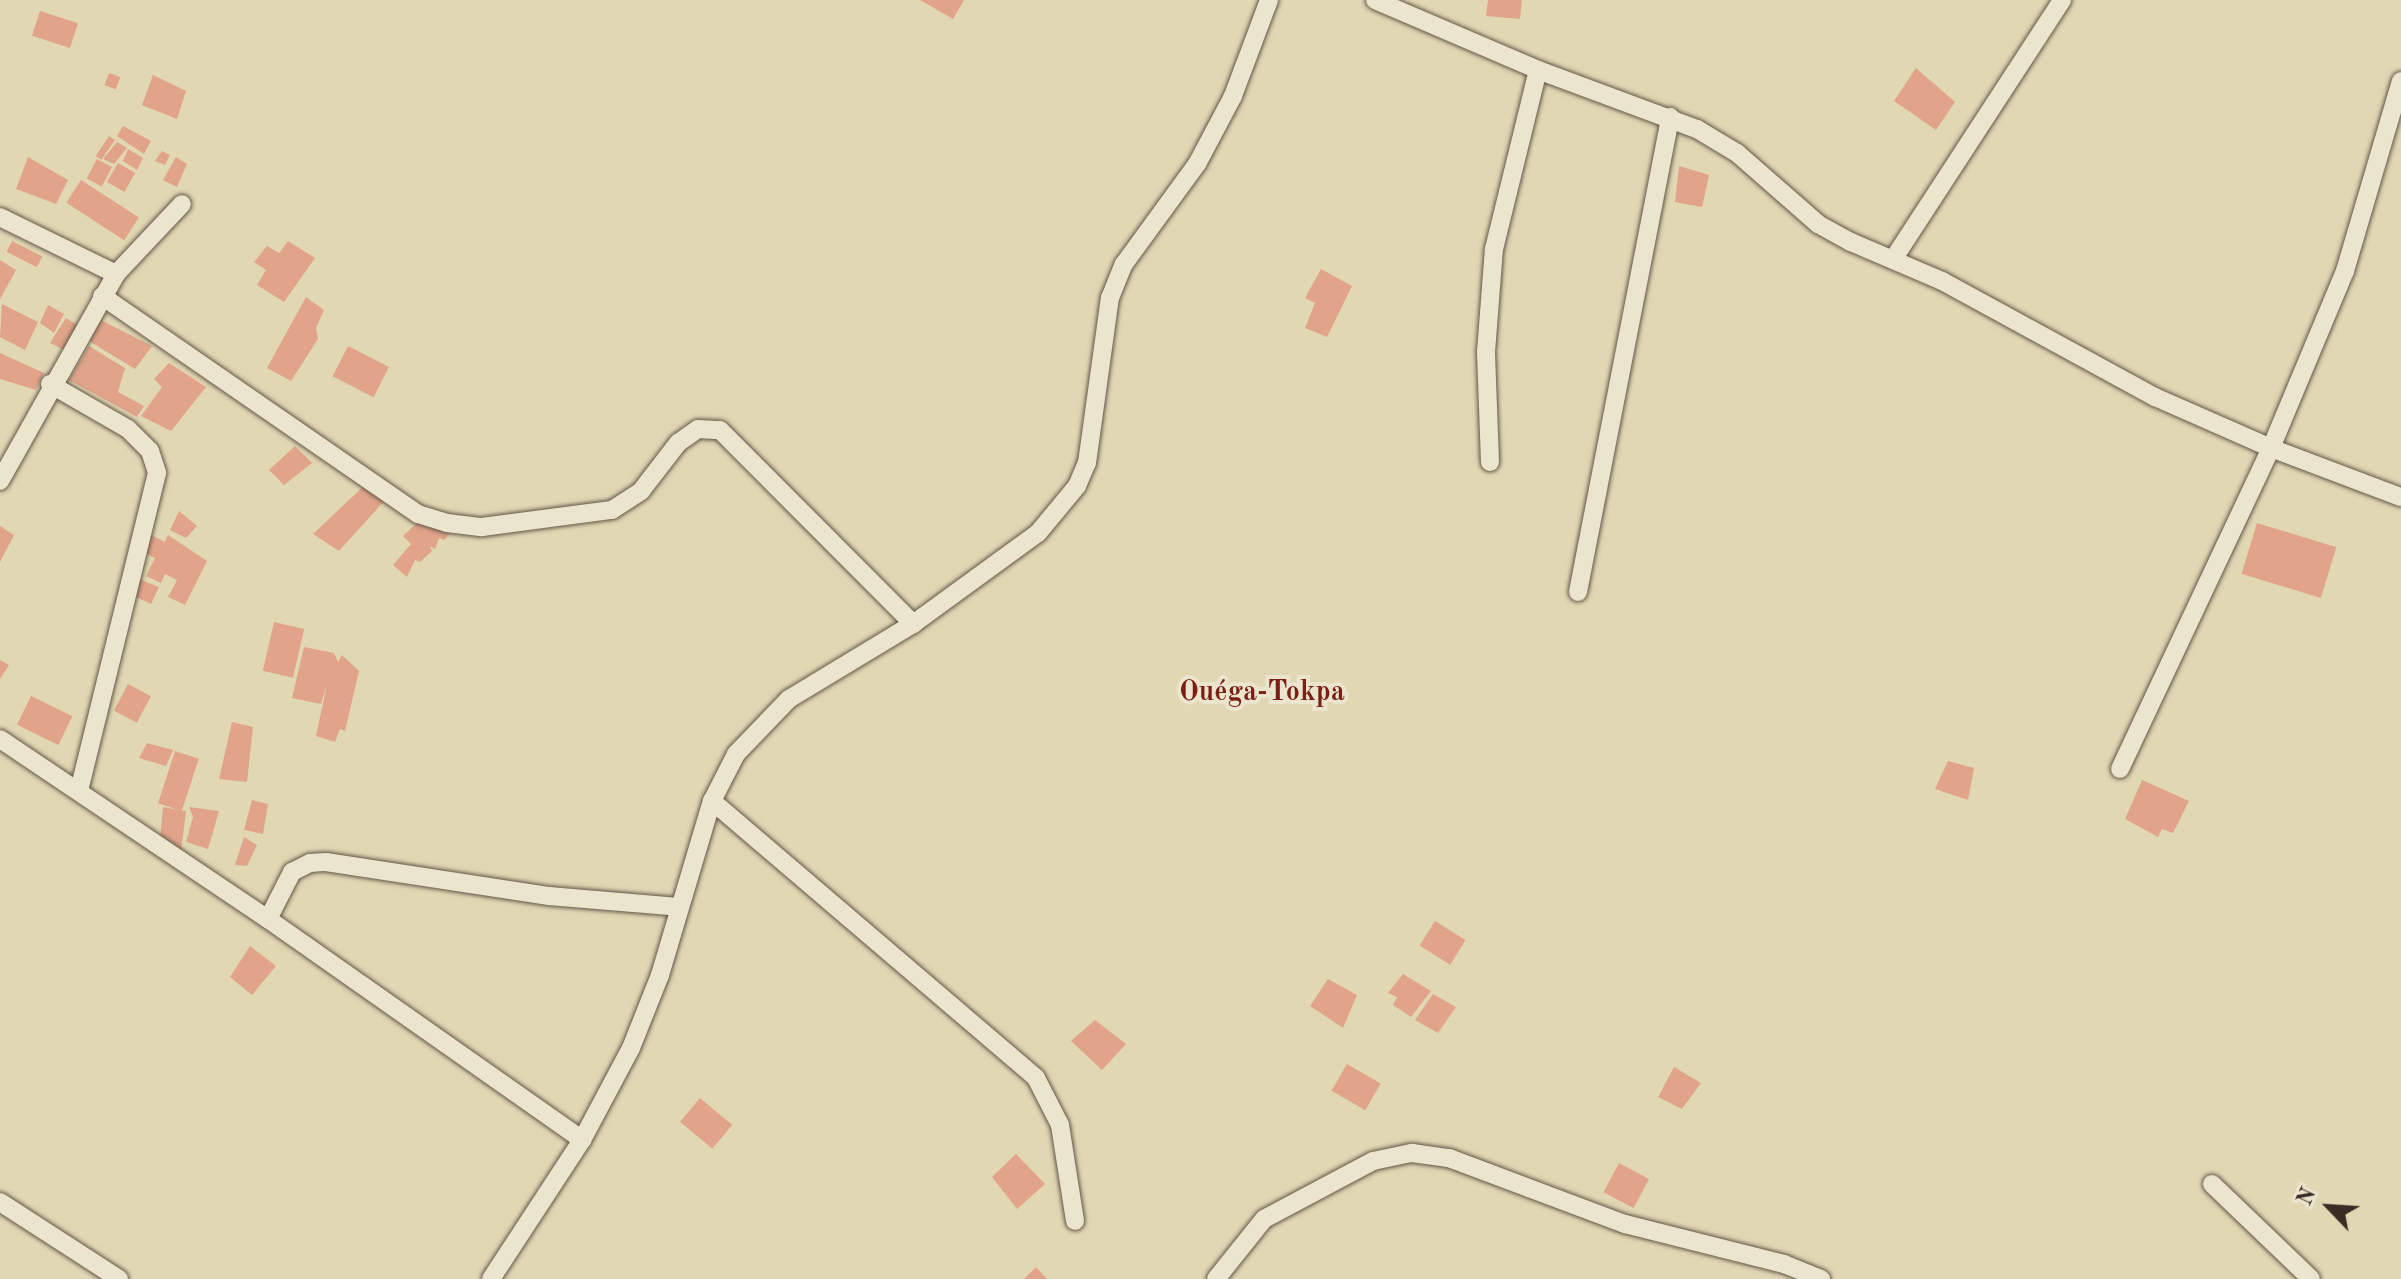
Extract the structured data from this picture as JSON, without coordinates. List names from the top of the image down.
{
  "districts": ["Ouéga-Tokpa"],
  "north": "top left"
}
